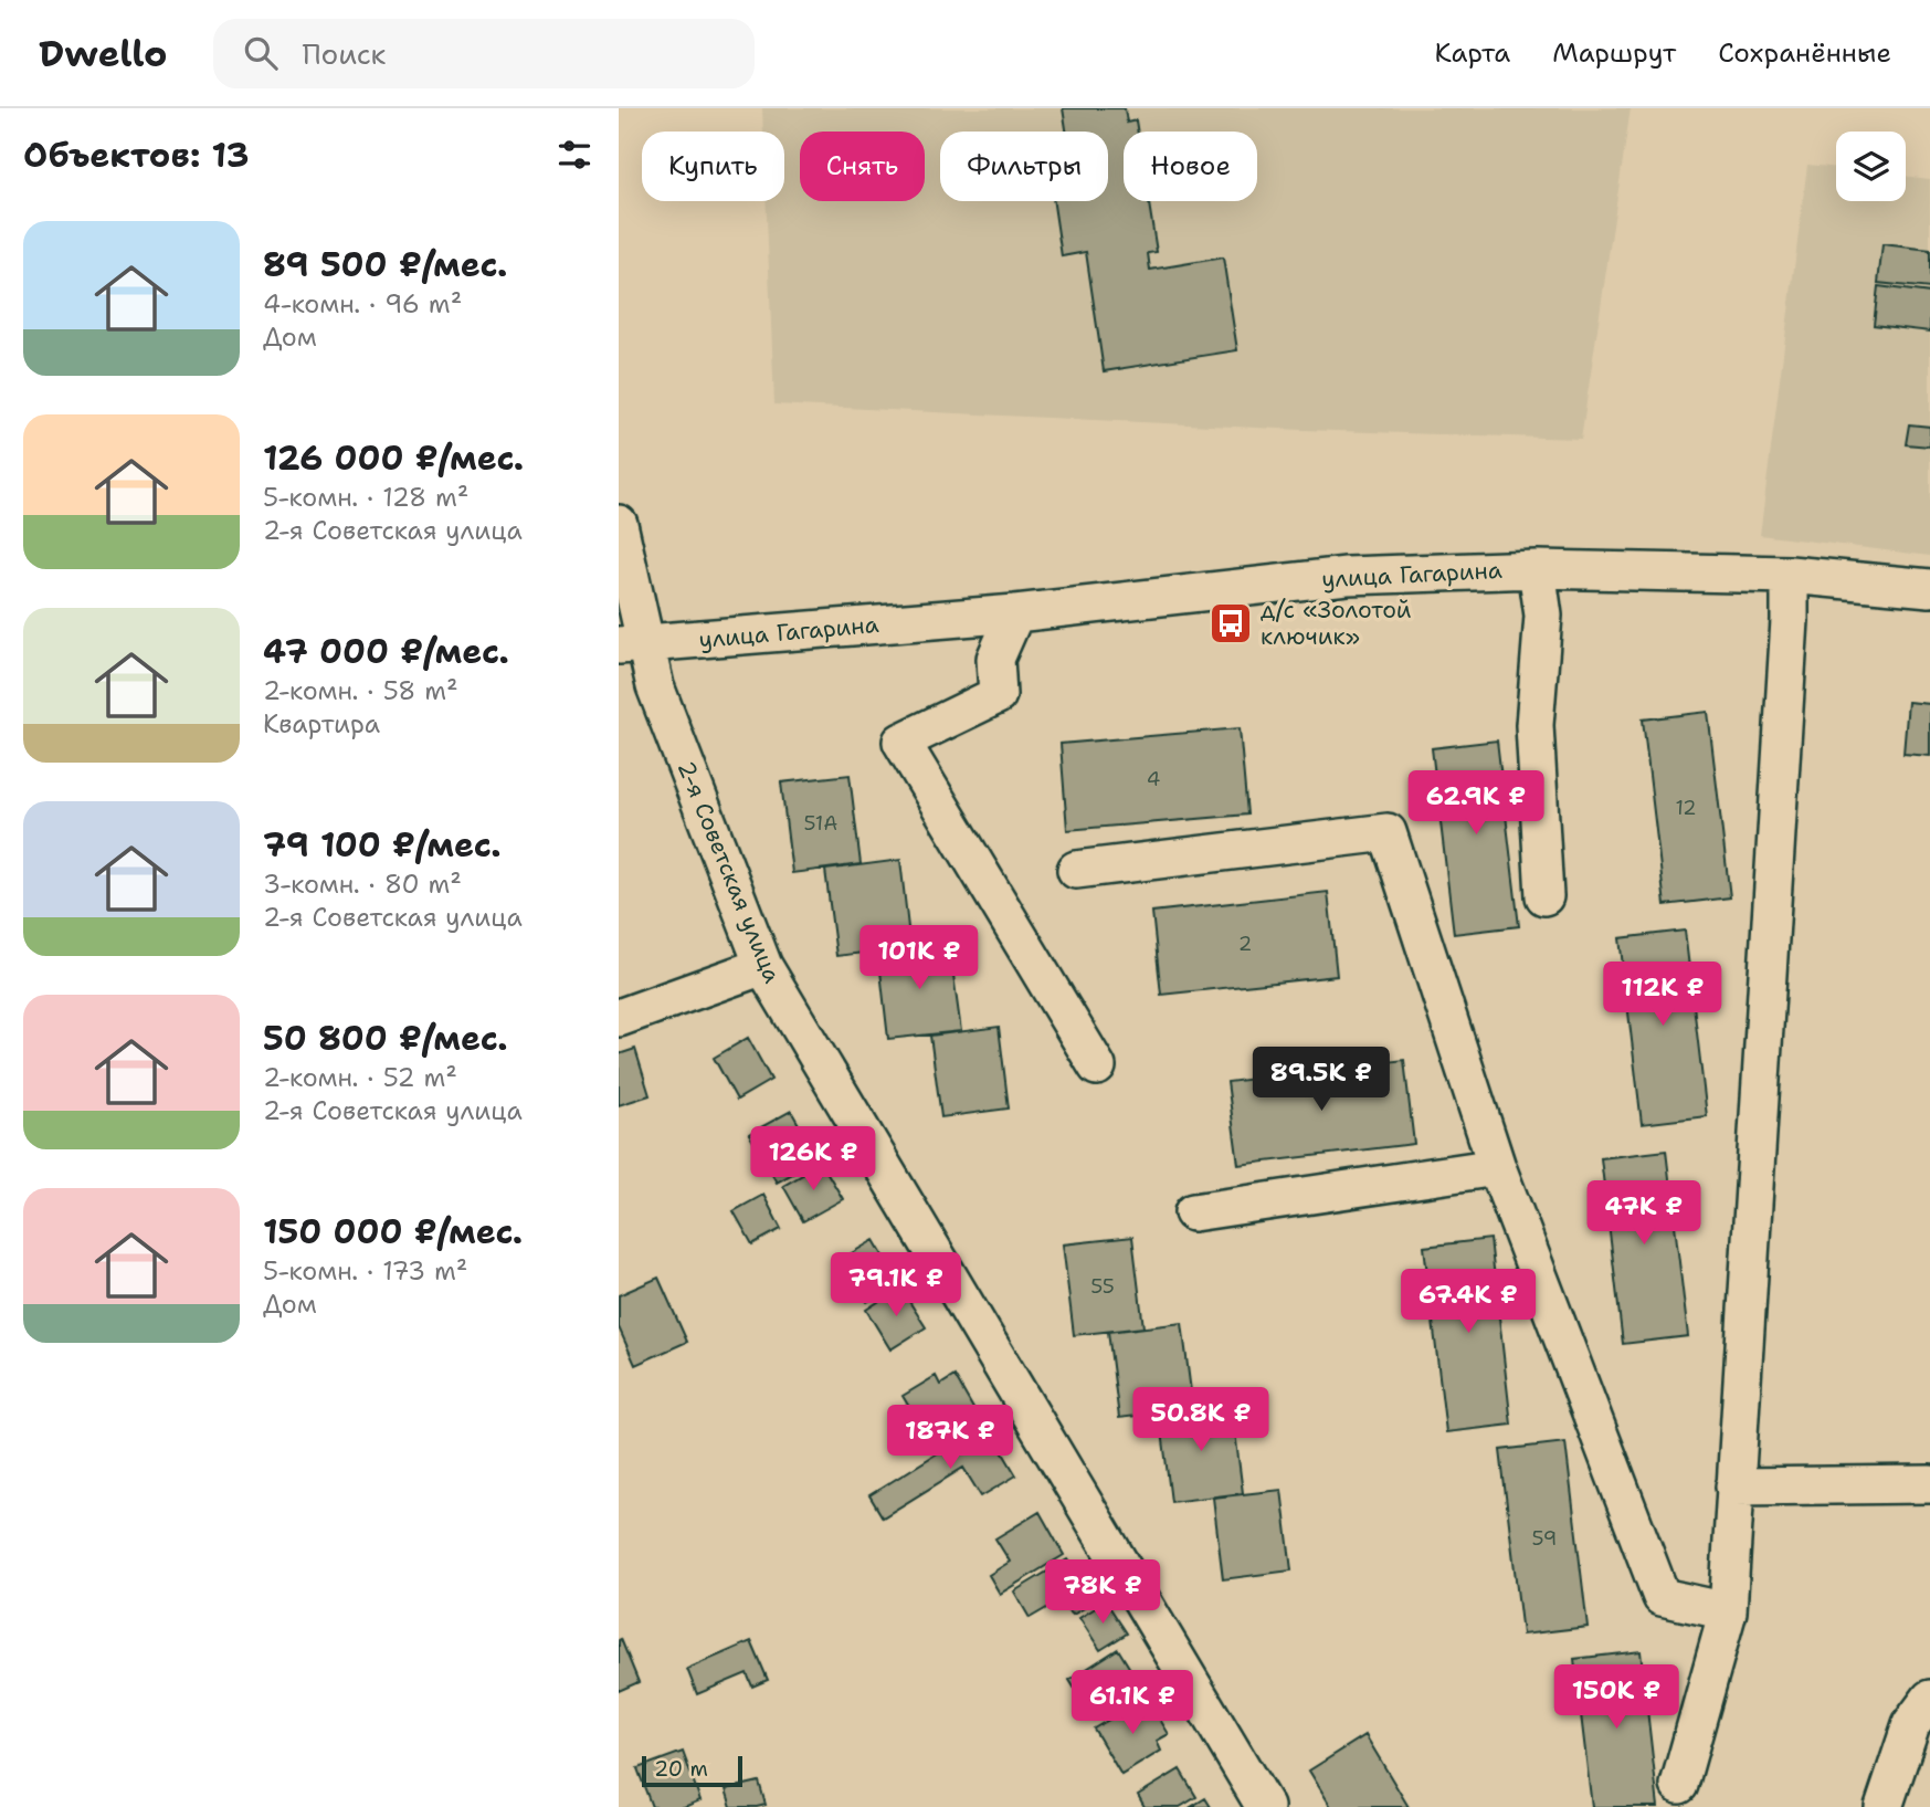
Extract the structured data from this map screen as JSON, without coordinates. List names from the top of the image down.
{
  "streets": {
    "street": ["улица Гагарина", "2-я Советская улица"]
  },
  "crossings": [
    ["улица Гагарина", "2-я Советская улица"]
  ],
  "places": {
    "bus stop": ["д/с «Золотой ключик»"]
  },
  "house_numbers": [
    "4",
    "12",
    "51А",
    "2",
    "55",
    "59"
  ],
  "scale_bar": "20 m",
  "page": {
    "header": "Dwello",
    "search": "Поиск",
    "nav": ["Карта", "Маршрут", "Сохранённые"],
    "heading": "Объектов: 13",
    "chip": [
      "Купить",
      "Снять",
      "Фильтры",
      "Новое"
    ],
    "list": [
      {
        "name": "89 500 ₽/мес.",
        "note": "4-комн. · 96 m² · Дом"
      },
      {
        "name": "126 000 ₽/мес.",
        "note": "5-комн. · 128 m² · 2-я Советская улица"
      },
      {
        "name": "47 000 ₽/мес.",
        "note": "2-комн. · 58 m² · Квартира"
      },
      {
        "name": "79 100 ₽/мес.",
        "note": "3-комн. · 80 m² · 2-я Советская улица"
      },
      {
        "name": "50 800 ₽/мес.",
        "note": "2-комн. · 52 m² · 2-я Советская улица"
      },
      {
        "name": "150 000 ₽/мес.",
        "note": "5-комн. · 173 m² · Дом"
      }
    ],
    "price": [
      "62.9K ₽",
      "101K ₽",
      "112K ₽",
      "89.5K ₽",
      "126K ₽",
      "47K ₽",
      "79.1K ₽",
      "67.4K ₽",
      "50.8K ₽",
      "187K ₽",
      "78K ₽",
      "150K ₽",
      "61.1K ₽"
    ],
    "scale": "20 m"
  }
}
